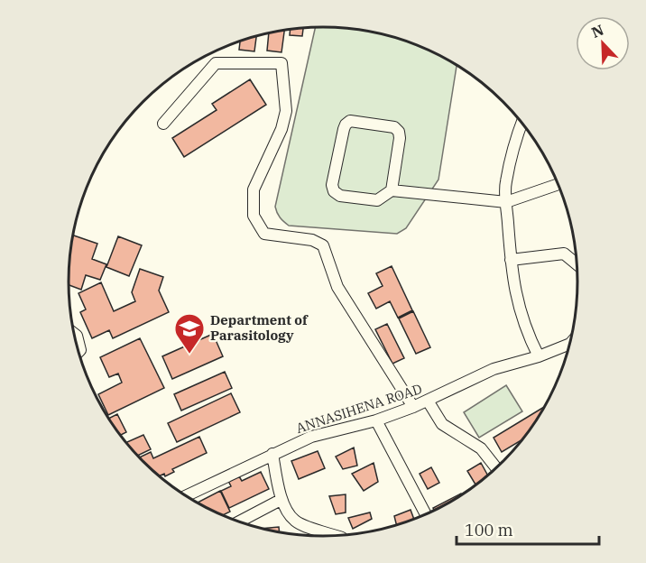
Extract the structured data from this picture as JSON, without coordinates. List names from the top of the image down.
{
  "streets": {
    "street": ["ANNASIHENA ROAD"]
  },
  "places": {
    "school or university": ["Department of Parasitology"]
  },
  "scale_bar": "100 m",
  "north": "top left"
}
